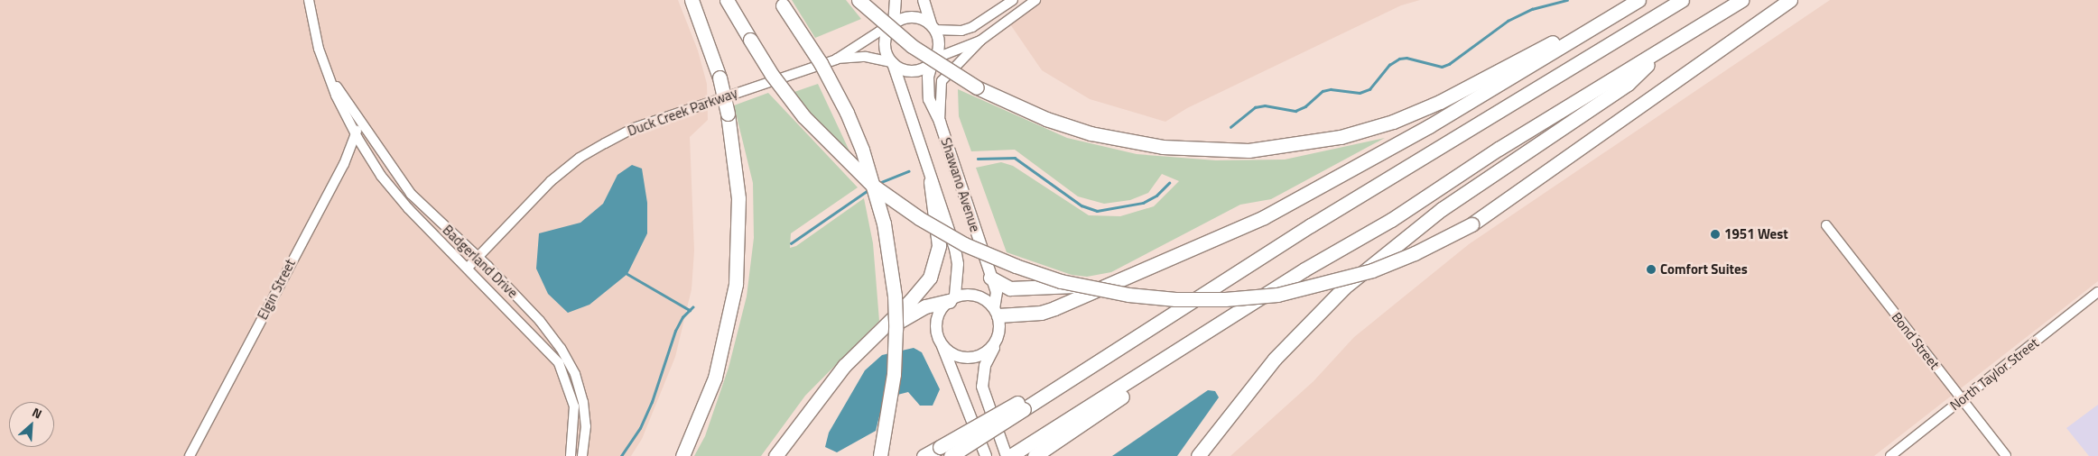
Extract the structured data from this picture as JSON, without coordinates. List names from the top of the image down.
{
  "streets": {
    "main road": ["Shawano Avenue"],
    "street": [
      "Duck Creek Parkway",
      "Badgerland Drive",
      "Elgin Street",
      "Bond Street",
      "North Taylor Street"
    ]
  },
  "crossings": [
    ["Duck Creek Parkway", "Shawano Avenue"],
    ["Duck Creek Parkway", "Badgerland Drive"],
    ["Badgerland Drive", "Elgin Street"],
    ["Bond Street", "North Taylor Street"]
  ],
  "places": ["1951 West", "Comfort Suites"],
  "north": "top right"
}
